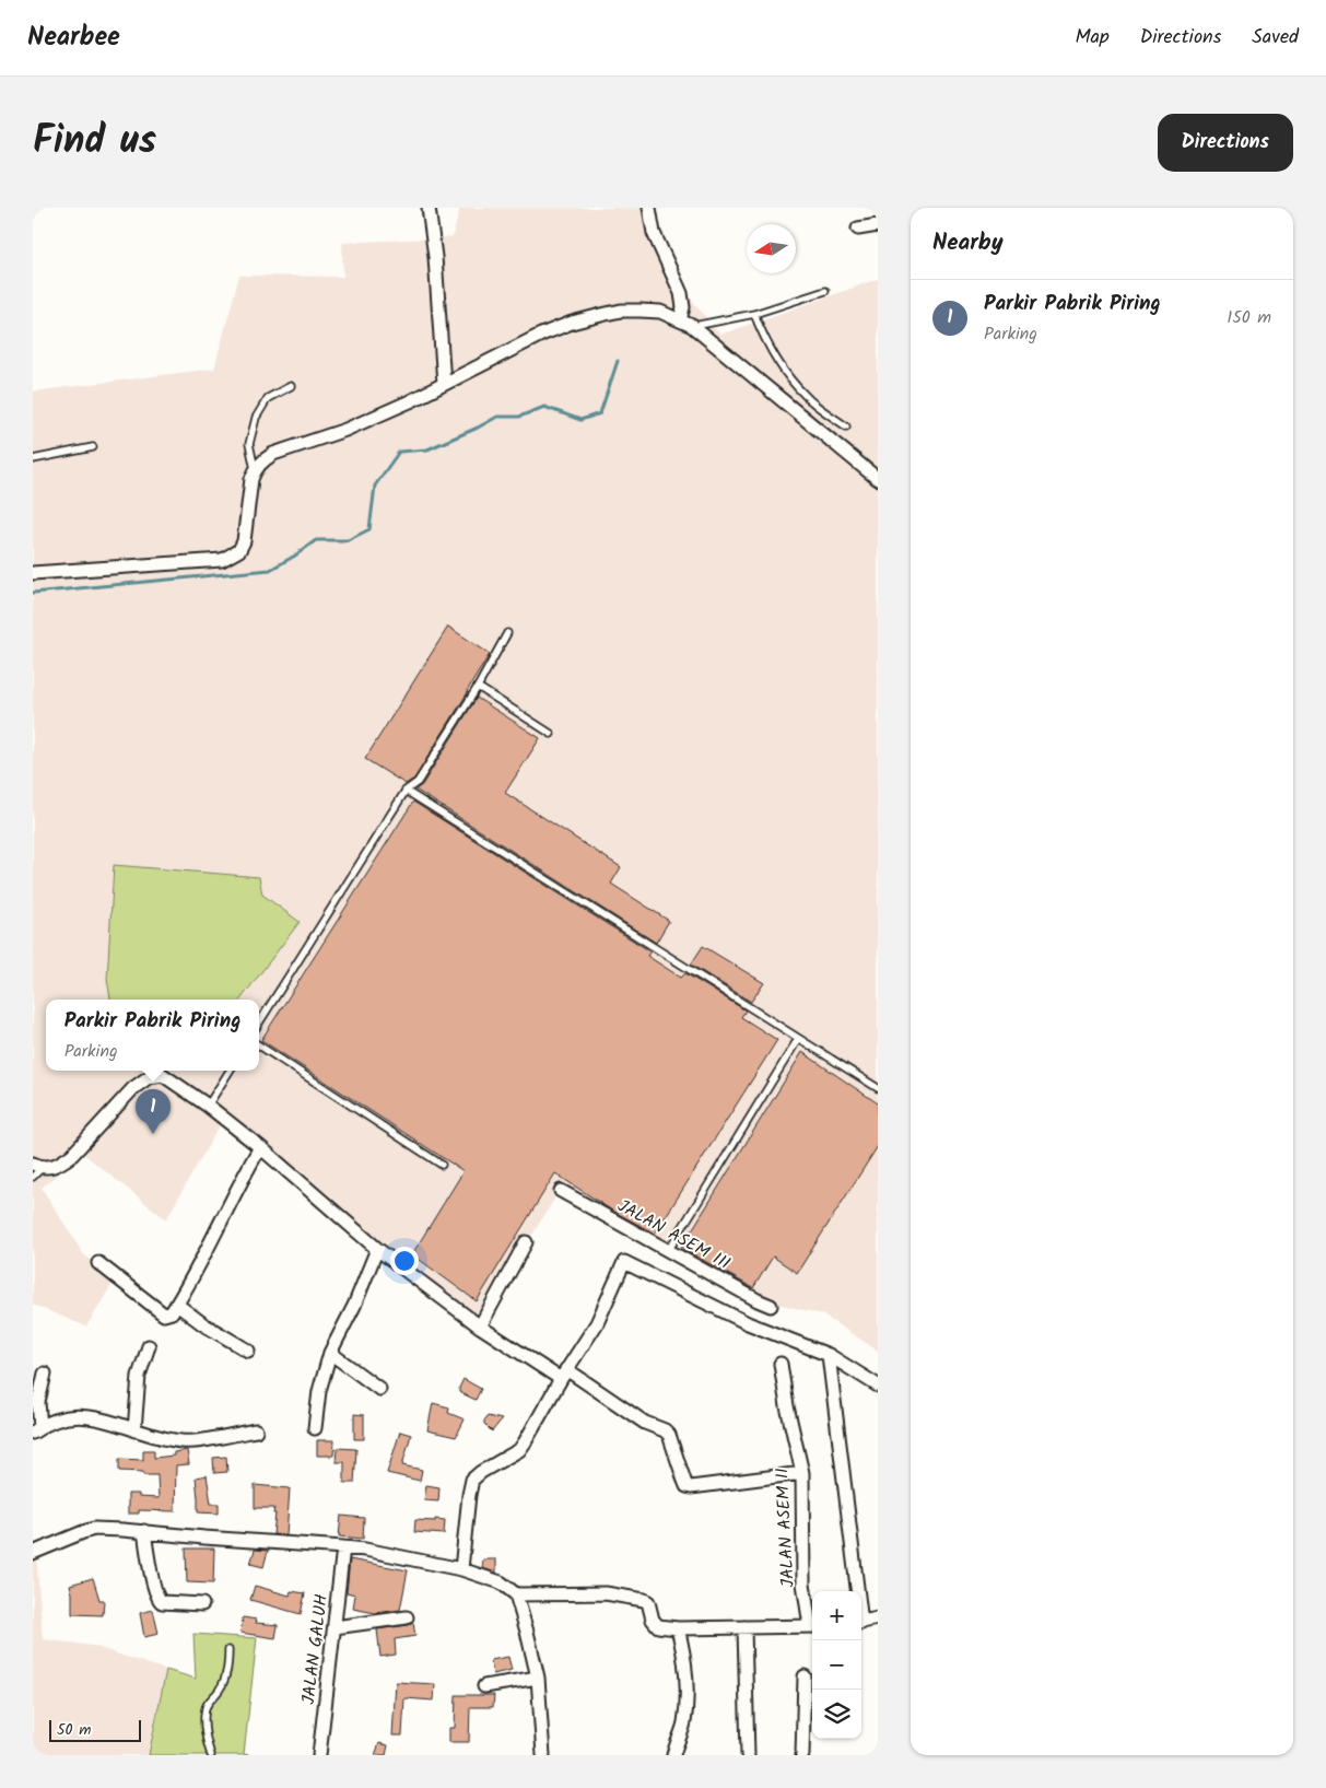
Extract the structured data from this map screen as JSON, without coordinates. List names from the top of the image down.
{
  "streets": {
    "street": ["JALAN ASEM III", "JALAN ASEM II", "JALAN GALUH"]
  },
  "scale_bar": "50 m",
  "north": "left",
  "page": {
    "header": "Nearbee",
    "nav": ["Map", "Directions", "Saved"],
    "title": "Find us",
    "buttons": "Directions",
    "heading": "Nearby",
    "list": [
      {
        "mark": "1",
        "name": "Parkir Pabrik Piring",
        "note": "Parking",
        "value": "150 m"
      }
    ],
    "popup": ["Parkir Pabrik Piring", "Parking"],
    "pins": "1",
    "map_buttons": ["+", "−"],
    "scale": "50 m"
  }
}
